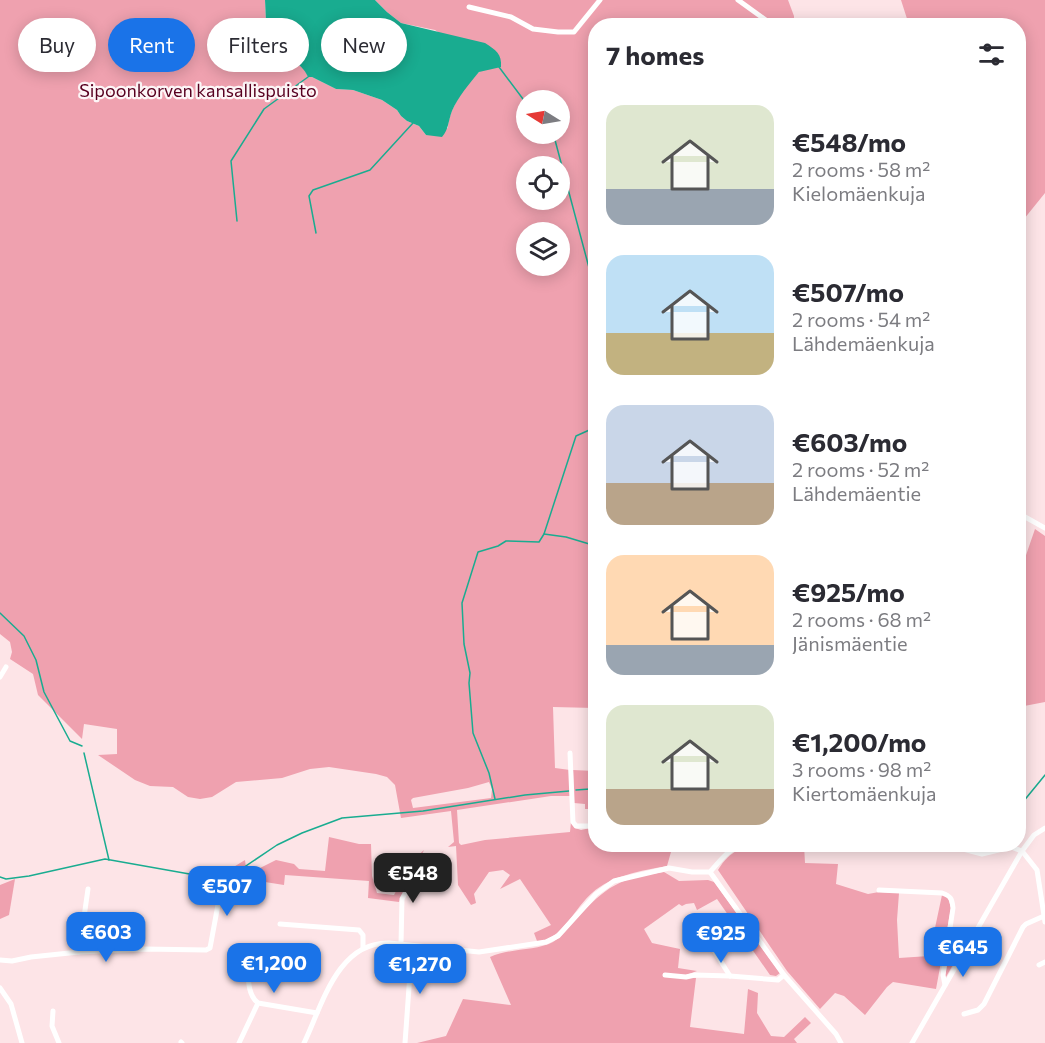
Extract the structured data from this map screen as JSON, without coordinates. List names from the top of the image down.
{
  "parks": ["Sipoonkorven kansallispuisto"],
  "north": "left",
  "page": {
    "chip": [
      "Buy",
      "Rent",
      "Filters",
      "New"
    ],
    "heading": "7 homes",
    "list": [
      {
        "name": "€548/mo",
        "note": "2 rooms · 58 m² · Kielomäenkuja"
      },
      {
        "name": "€507/mo",
        "note": "2 rooms · 54 m² · Lähdemäenkuja"
      },
      {
        "name": "€603/mo",
        "note": "2 rooms · 52 m² · Lähdemäentie"
      },
      {
        "name": "€925/mo",
        "note": "2 rooms · 68 m² · Jänismäentie"
      },
      {
        "name": "€1,200/mo",
        "note": "3 rooms · 98 m² · Kiertomäenkuja"
      }
    ],
    "price": [
      "€548",
      "€507",
      "€603",
      "€925",
      "€645",
      "€1,200",
      "€1,270"
    ]
  }
}
